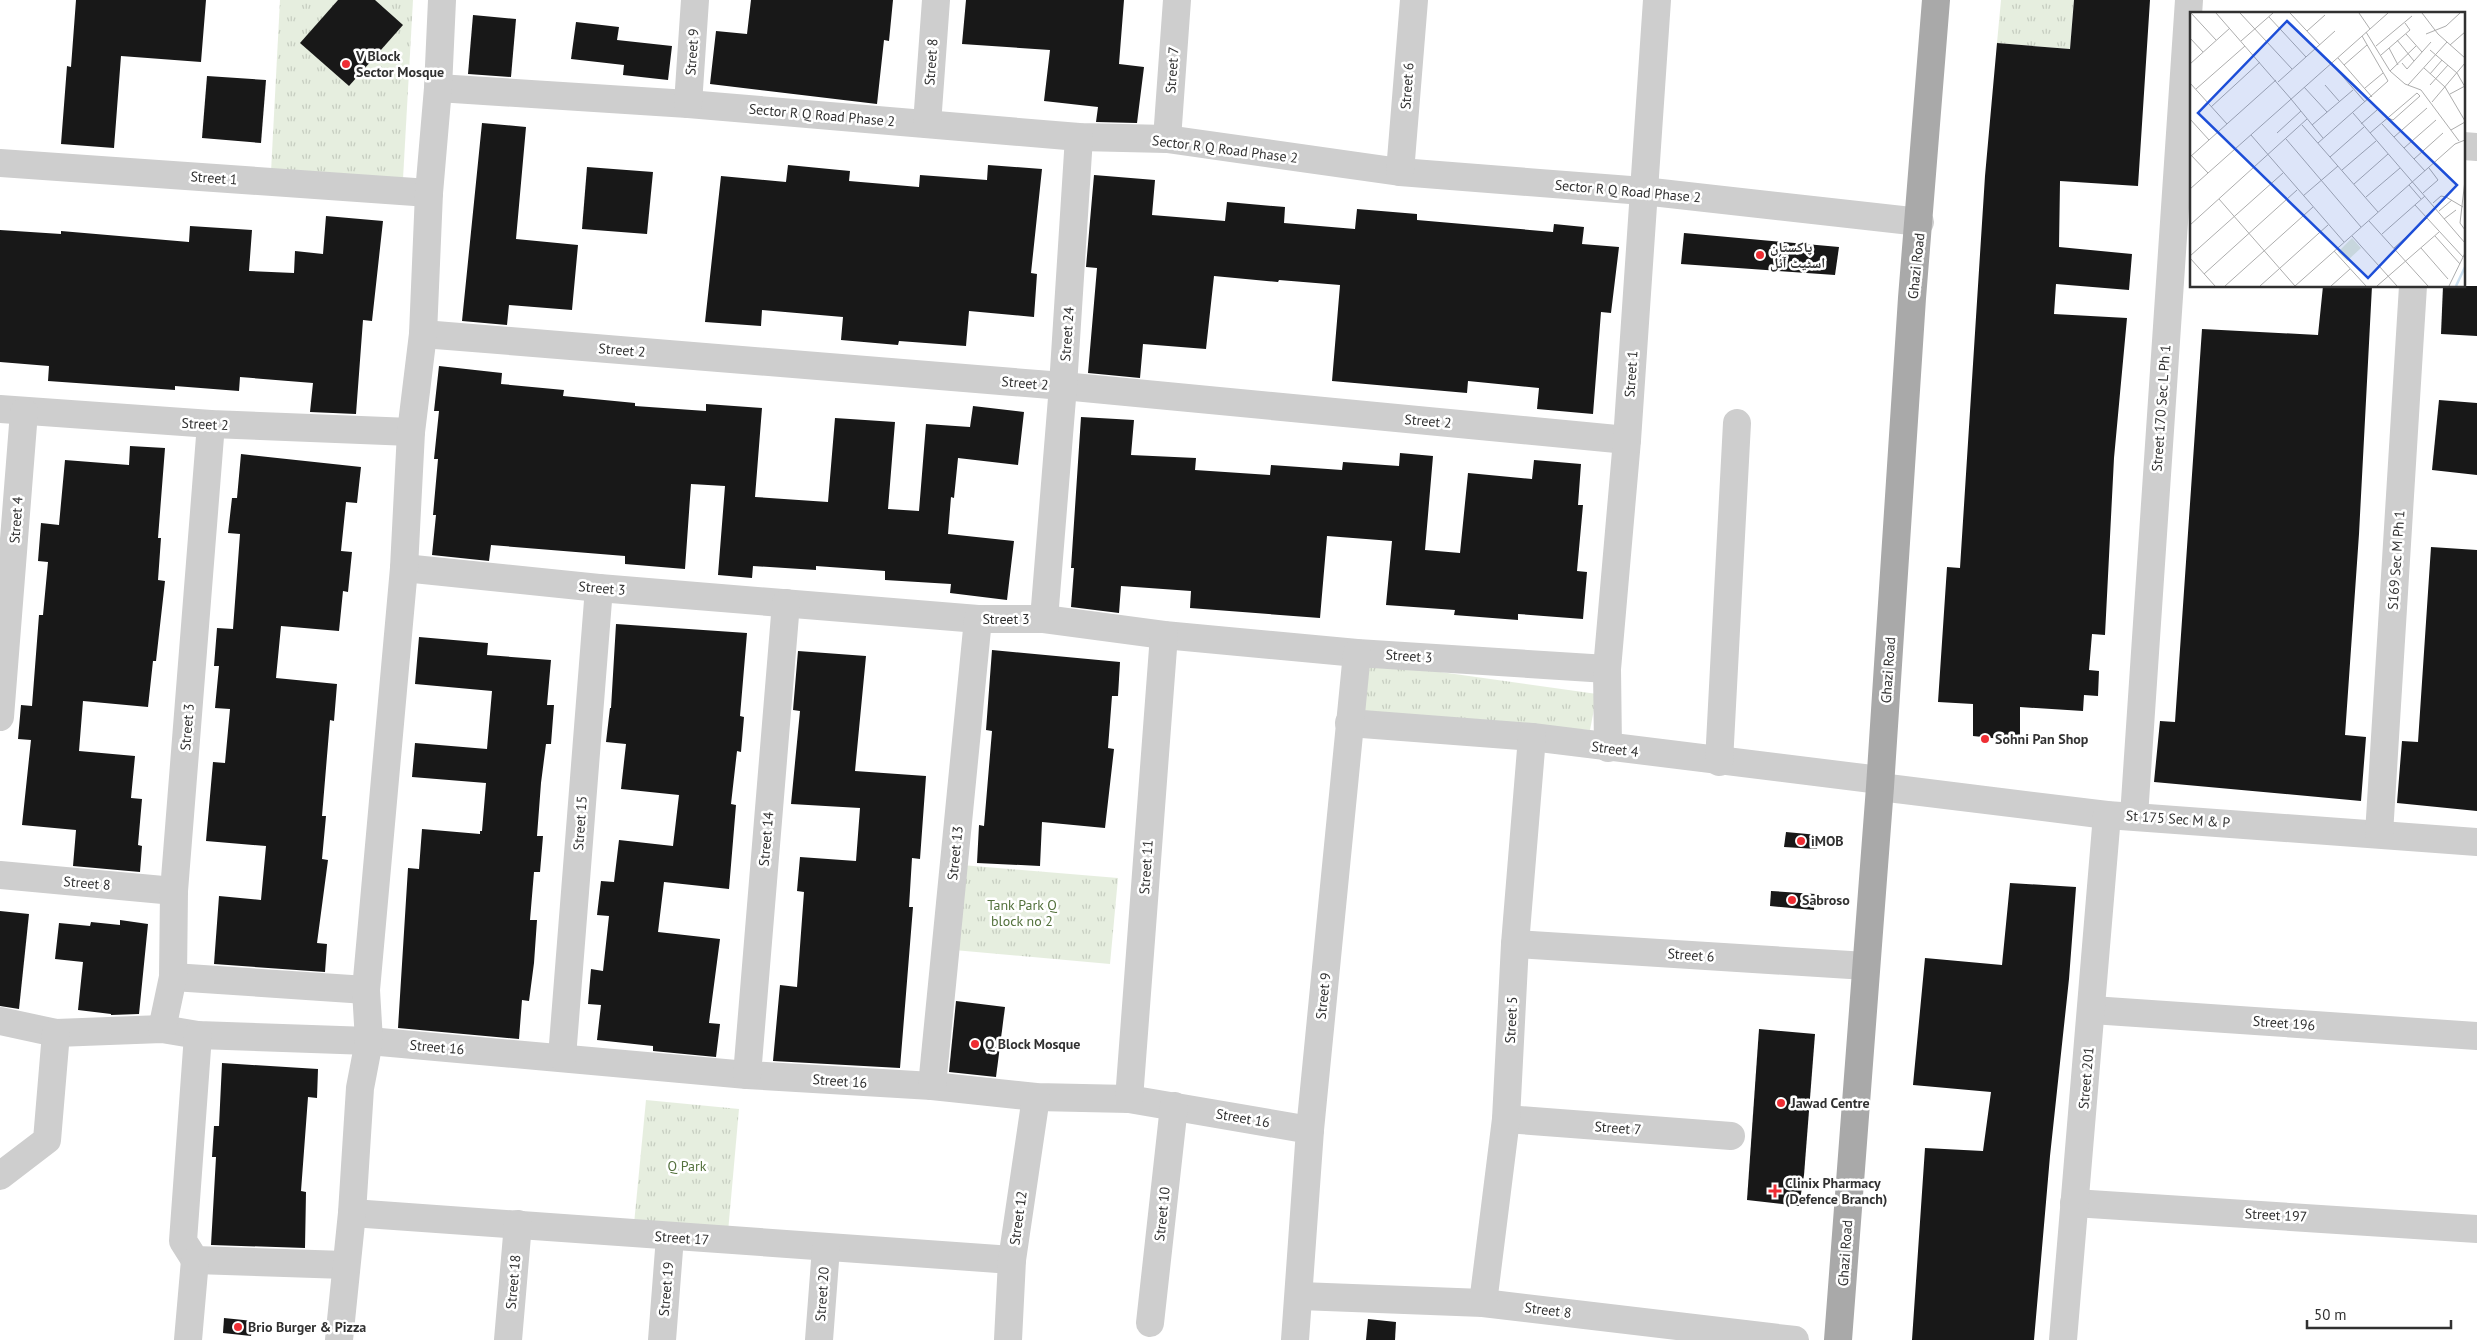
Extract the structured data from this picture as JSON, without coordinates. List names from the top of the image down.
{
  "streets": {
    "main road": ["Ghazi Road"],
    "street": [
      "Street 9",
      "Street 8",
      "Street 7",
      "Street 6",
      "Sector R Q Road Phase 2",
      "Street 1",
      "Street 24",
      "Street 2",
      "Street 170 Sec L Ph 1",
      "Street 4",
      "S169 Sec M Ph 1",
      "Street 3",
      "St 175 Sec M & P",
      "Street 15",
      "Street 14",
      "Street 13",
      "Street 11",
      "Street 5",
      "Street 196",
      "Street 16",
      "Street 201",
      "Street 10",
      "Street 197",
      "Street 12",
      "Street 17",
      "Street 18",
      "Street 19",
      "Street 20"
    ]
  },
  "crossings": [
    ["Street 9", "Street 8"],
    ["Street 9", "Sector R Q Road Phase 2"],
    ["Street 9", "Street 4"],
    ["Street 9", "Street 3"],
    ["Street 9", "Street 16"],
    ["Street 8", "Sector R Q Road Phase 2"],
    ["Street 8", "Street 3"],
    ["Street 8", "Street 5"],
    ["Street 7", "Sector R Q Road Phase 2"],
    ["Street 7", "Street 5"],
    ["Street 6", "Sector R Q Road Phase 2"],
    ["Street 6", "Ghazi Road"],
    ["Street 6", "Street 5"],
    ["Sector R Q Road Phase 2", "Street 1"],
    ["Sector R Q Road Phase 2", "Ghazi Road"],
    ["Sector R Q Road Phase 2", "Street 24"],
    ["Street 1", "Street 2"],
    ["Street 1", "Street 4"],
    ["Street 1", "Street 3"],
    ["Ghazi Road", "Street 4"],
    ["Ghazi Road", "St 175 Sec M & P"],
    ["Street 24", "Street 2"],
    ["Street 24", "Street 3"],
    ["Street 2", "Street 4"],
    ["Street 2", "Street 3"],
    ["Street 170 Sec L Ph 1", "St 175 Sec M & P"],
    ["Street 4", "St 175 Sec M & P"],
    ["Street 4", "Street 5"],
    ["S169 Sec M Ph 1", "St 175 Sec M & P"],
    ["Street 3", "Street 15"],
    ["Street 3", "Street 14"],
    ["Street 3", "Street 13"],
    ["Street 3", "Street 11"],
    ["Street 3", "Street 16"],
    ["St 175 Sec M & P", "Street 201"],
    ["Street 15", "Street 16"],
    ["Street 14", "Street 16"],
    ["Street 13", "Street 16"],
    ["Street 11", "Street 16"],
    ["Street 196", "Street 201"],
    ["Street 16", "Street 10"],
    ["Street 16", "Street 12"],
    ["Street 201", "Street 197"],
    ["Street 12", "Street 17"],
    ["Street 17", "Street 18"],
    ["Street 17", "Street 19"],
    ["Street 17", "Street 20"]
  ],
  "parks": ["Tank Park Q block no 2", "Q Park"],
  "places": {
    "other": [
      "V Block Sector Mosque",
      "پاکستان اسٹیٹ آئل",
      "Sohni Pan Shop",
      "iMOB",
      "Sabroso",
      "Q Block Mosque",
      "Jawad Centre",
      "Brio Burger & Pizza"
    ],
    "health": ["Clinix Pharmacy (Defence Branch)"]
  },
  "scale_bar": "50 m"
}
